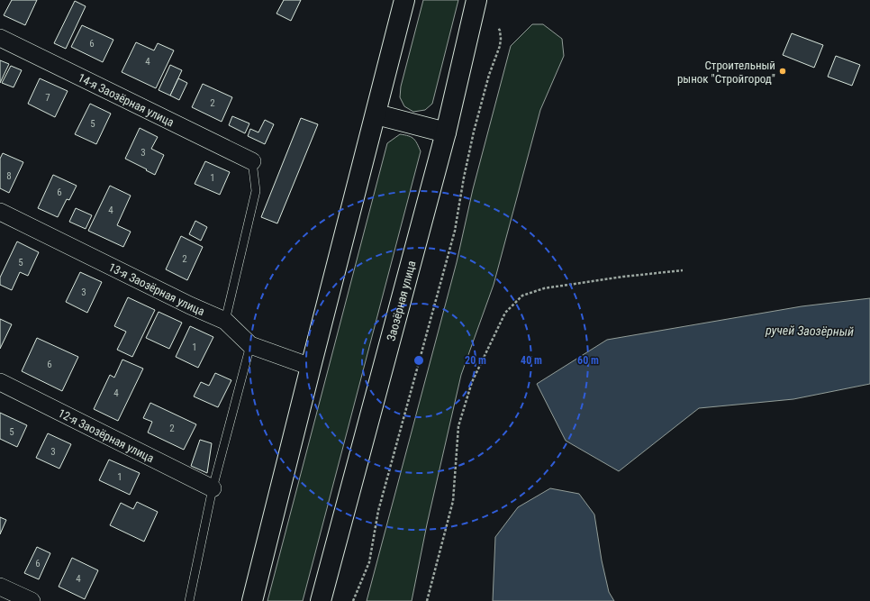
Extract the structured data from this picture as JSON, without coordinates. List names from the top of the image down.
{
  "streets": {
    "main road": ["Заозёрная улица"],
    "street": ["14-я Заозёрная улица", "13-я Заозёрная улица", "12-я Заозёрная улица"]
  },
  "water": ["ручей Заозёрный"],
  "places": ["Строительный рынок \"Стройгород\""],
  "house_numbers": [
    "6",
    "4",
    "7",
    "2",
    "5",
    "3",
    "8",
    "1",
    "6",
    "4",
    "2",
    "5",
    "3",
    "1",
    "6",
    "4",
    "2",
    "5",
    "3",
    "1",
    "6",
    "4"
  ],
  "rings": ["20 m", "40 m", "60 m"]
}
